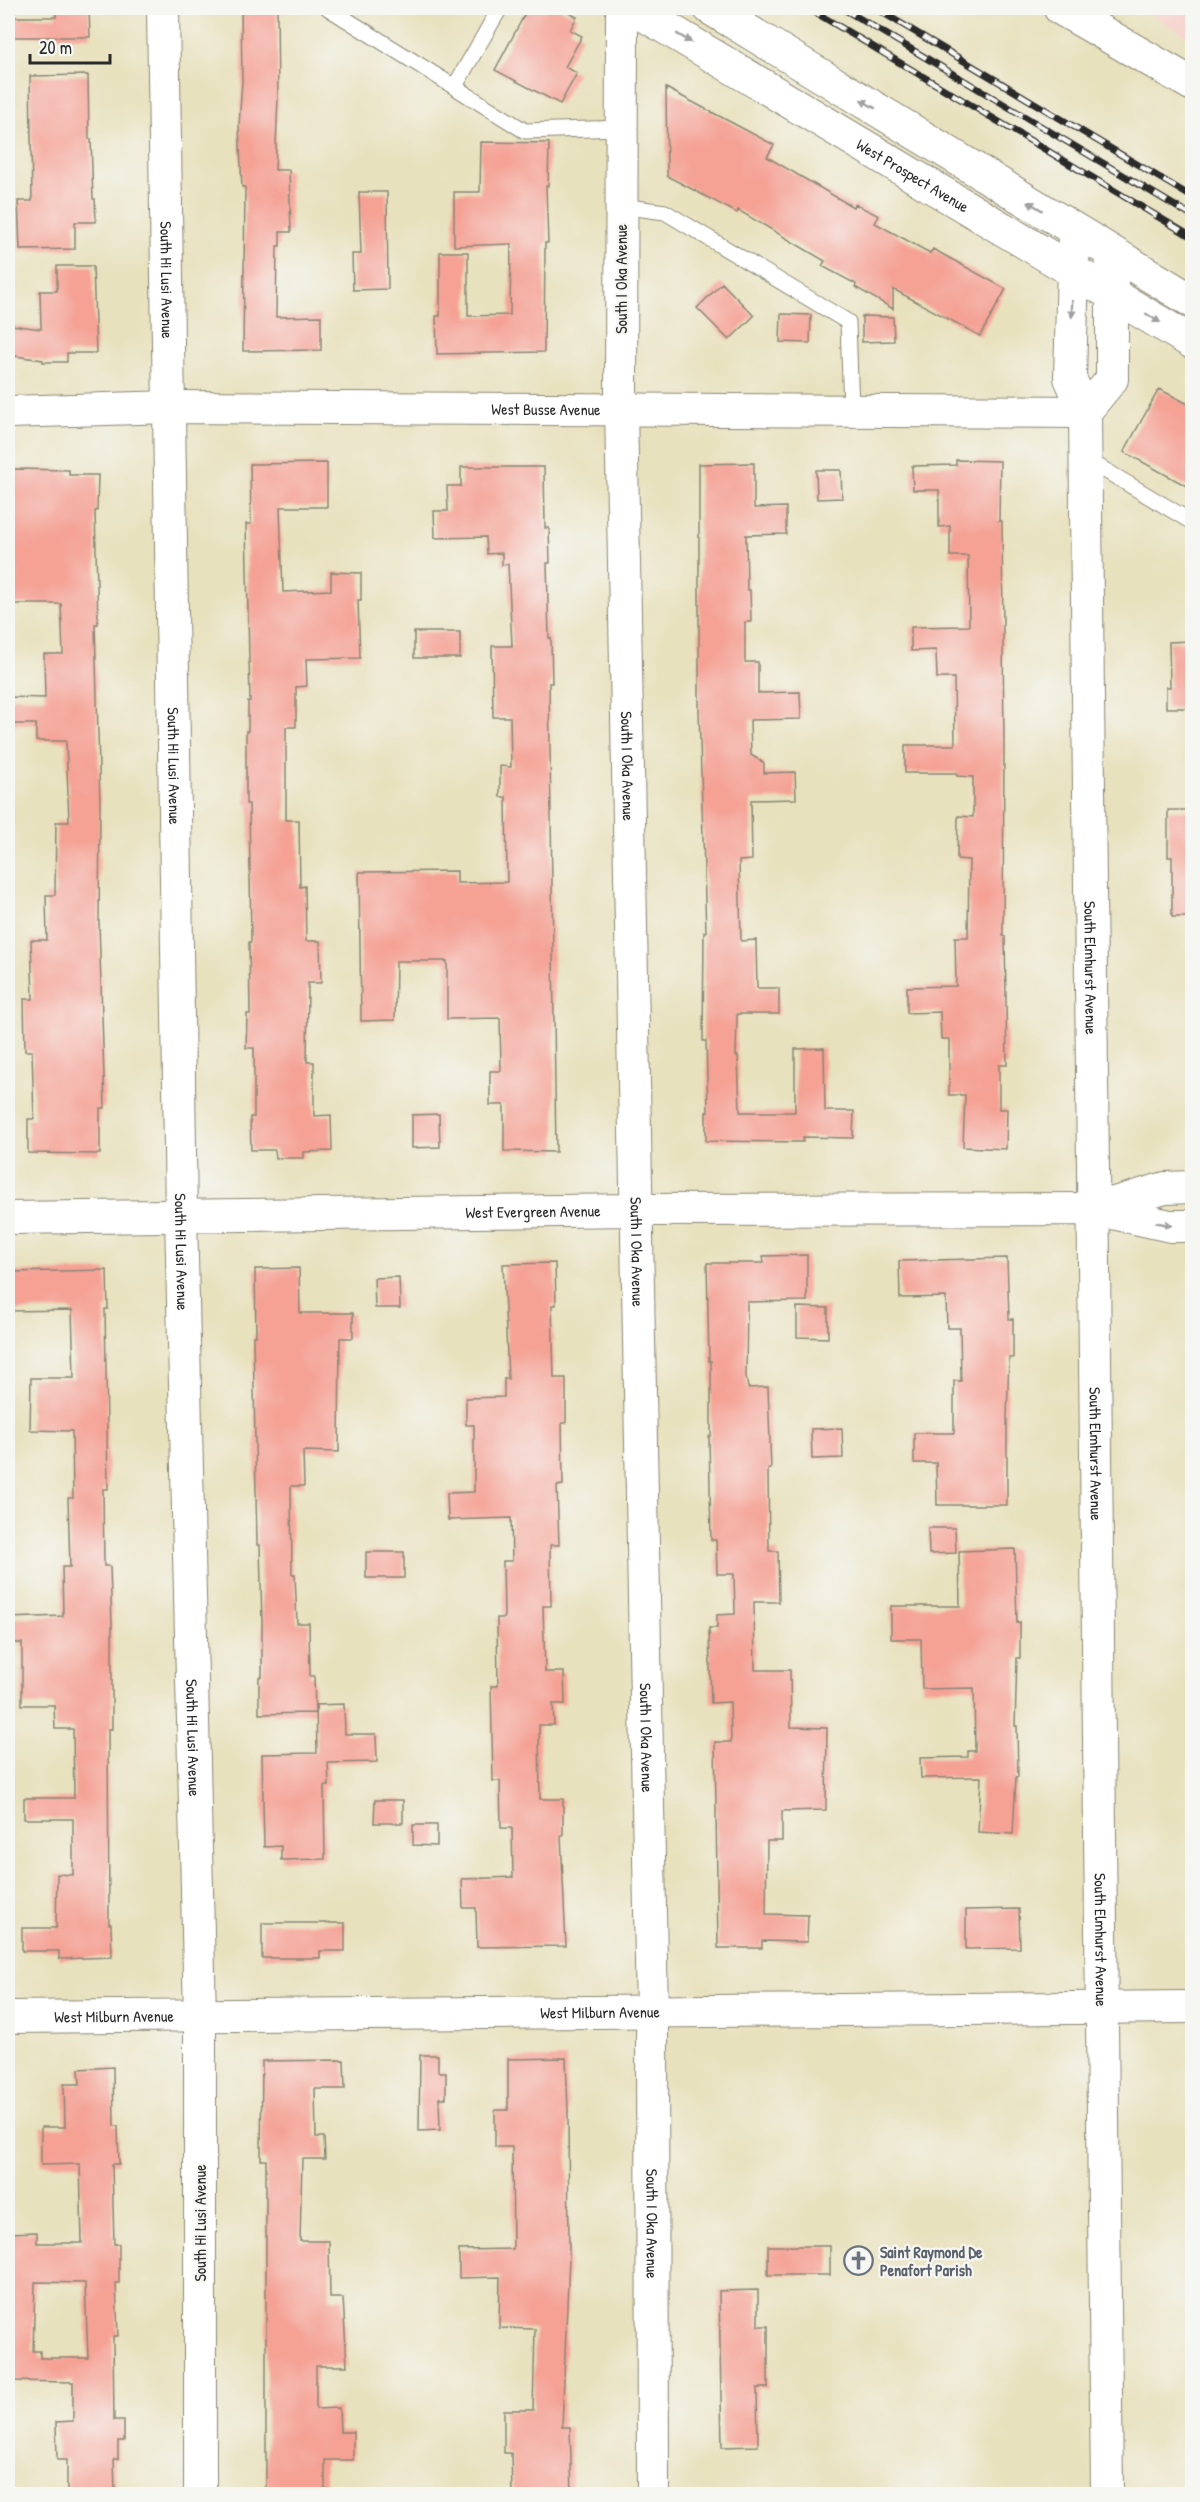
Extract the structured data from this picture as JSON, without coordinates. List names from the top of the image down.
{
  "streets": {
    "street": [
      "West Prospect Avenue",
      "South Hi Lusi Avenue",
      "South I Oka Avenue",
      "West Busse Avenue",
      "South Elmhurst Avenue",
      "West Evergreen Avenue",
      "West Milburn Avenue"
    ]
  },
  "crossings": [
    ["West Prospect Avenue", "South Elmhurst Avenue"],
    ["South Hi Lusi Avenue", "West Busse Avenue"],
    ["South Hi Lusi Avenue", "West Evergreen Avenue"],
    ["South Hi Lusi Avenue", "West Milburn Avenue"],
    ["South I Oka Avenue", "West Busse Avenue"],
    ["South I Oka Avenue", "West Evergreen Avenue"],
    ["South I Oka Avenue", "West Milburn Avenue"],
    ["West Busse Avenue", "South Elmhurst Avenue"],
    ["South Elmhurst Avenue", "West Evergreen Avenue"],
    ["South Elmhurst Avenue", "West Milburn Avenue"]
  ],
  "places": {
    "church": ["Saint Raymond De Penafort Parish"]
  },
  "scale_bar": "20 m"
}
